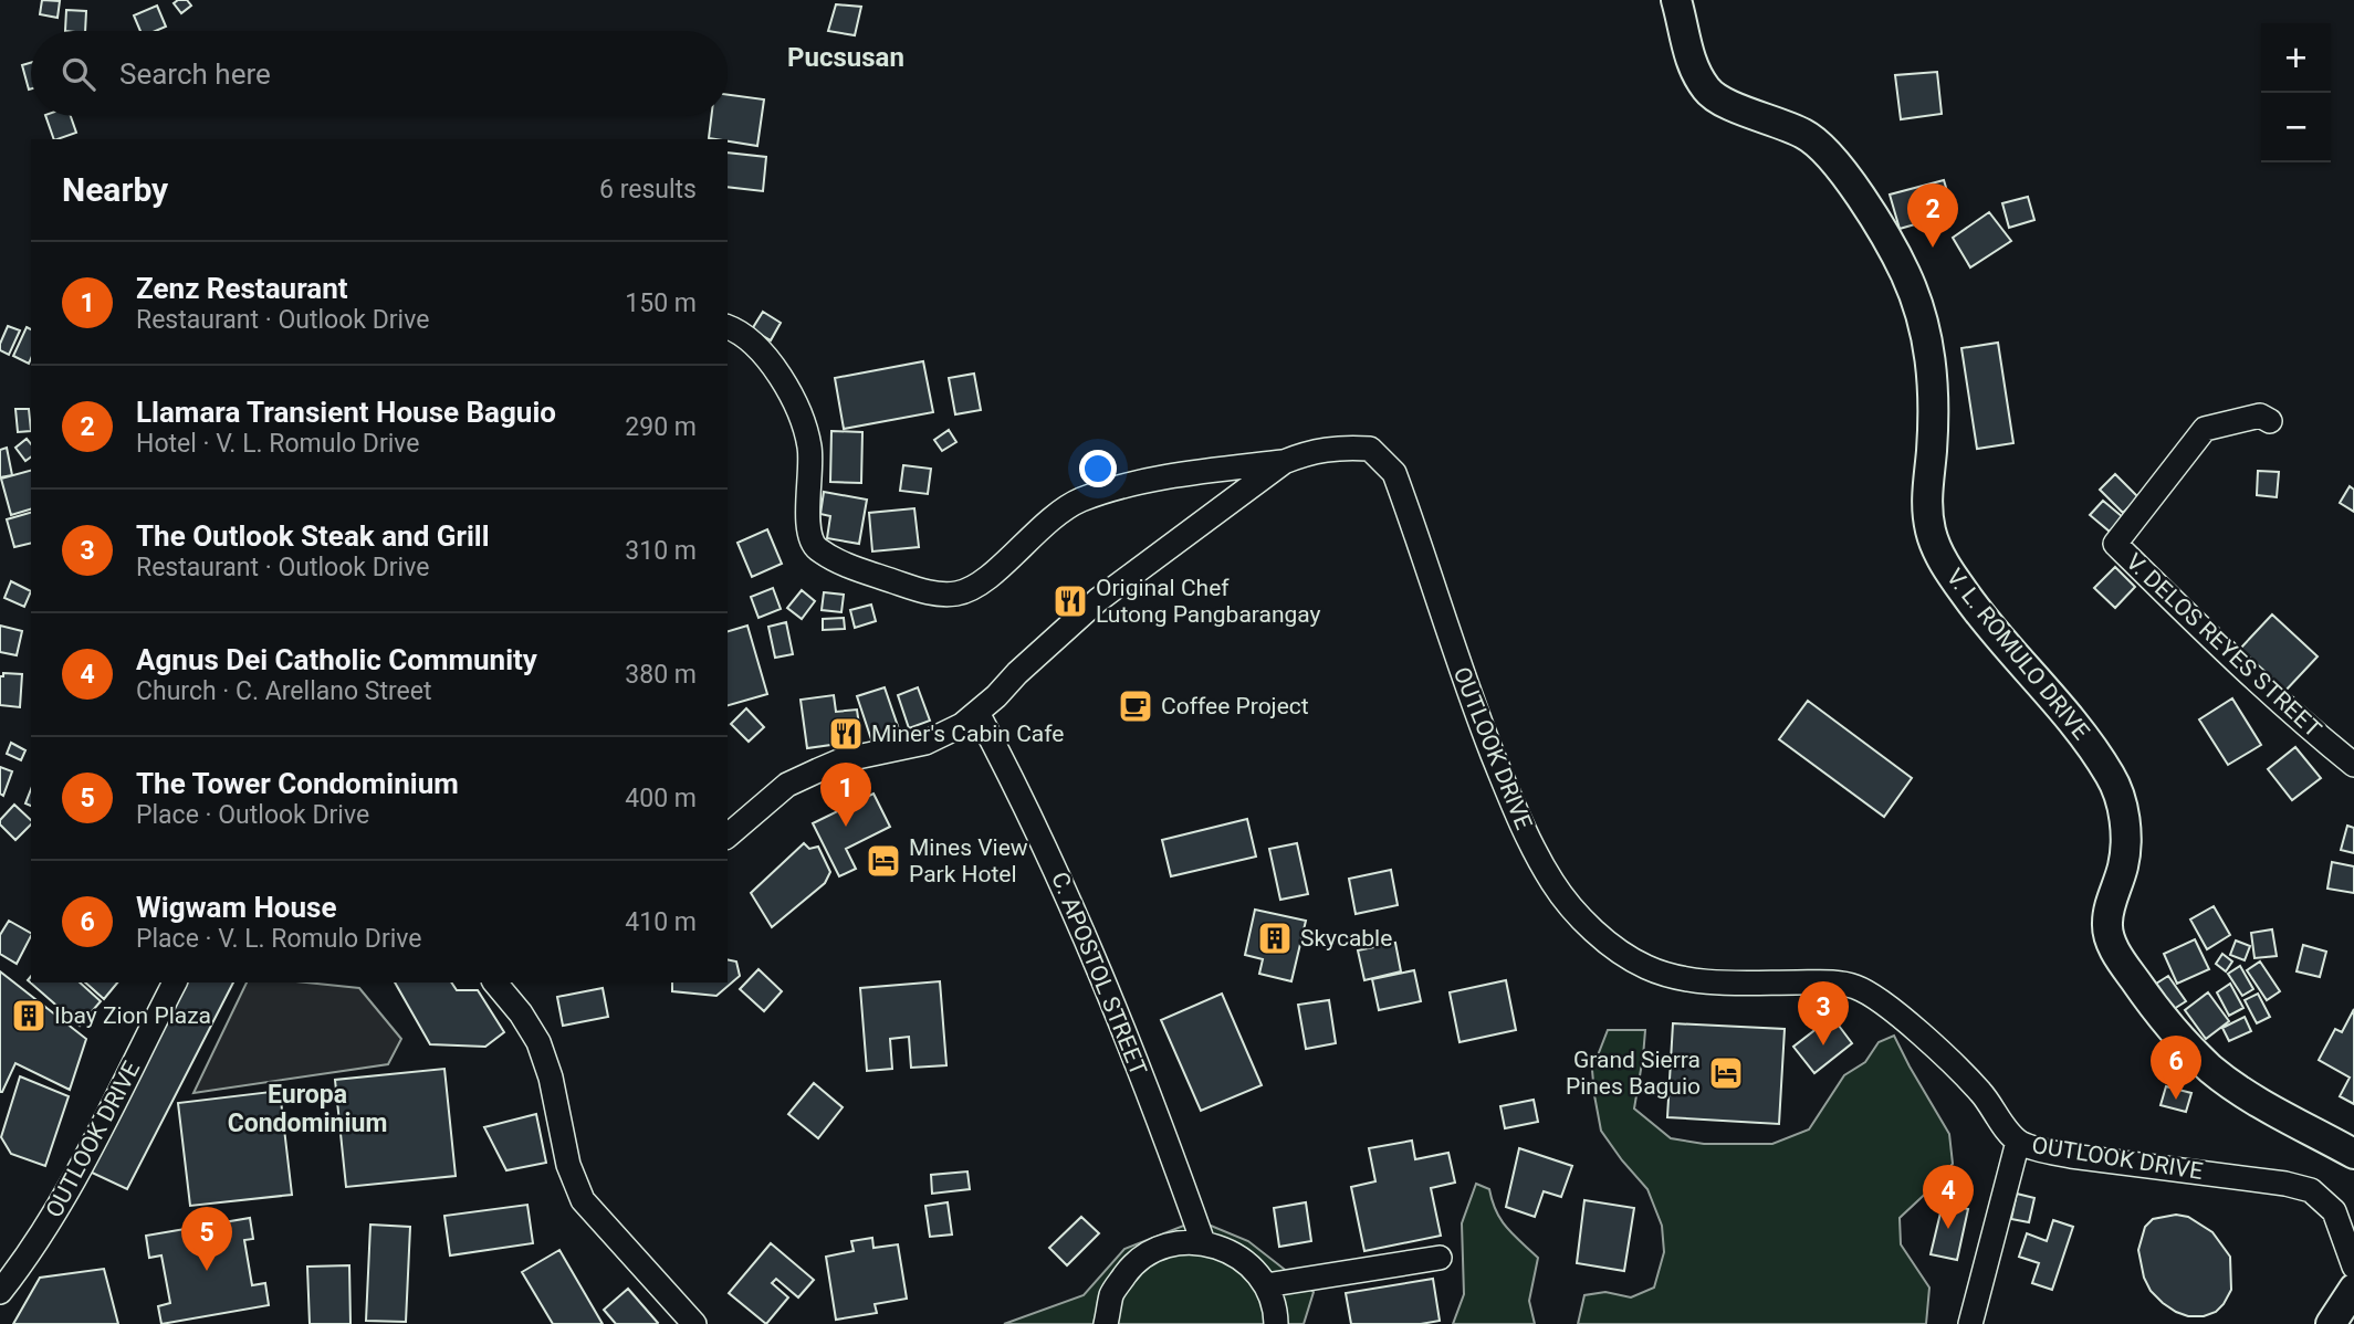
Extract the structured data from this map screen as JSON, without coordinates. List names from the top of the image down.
{
  "streets": {
    "main road": ["V. L. ROMULO DRIVE"],
    "street": ["V. DELOS REYES STREET", "OUTLOOK DRIVE", "C. APOSTOL STREET"]
  },
  "crossings": [
    ["OUTLOOK DRIVE", "C. APOSTOL STREET"]
  ],
  "districts": ["Pucsusan", "Europa Condominium"],
  "places": {
    "restaurant": ["Original Chef Lutong Pangbarangay", "Miner's Cabin Cafe"],
    "cafe": ["Coffee Project"],
    "hotel": ["Mines View Park Hotel", "Grand Sierra Pines Baguio"],
    "building": ["Skycable", "Ibay Zion Plaza"]
  },
  "page": {
    "map_buttons": ["+", "−"],
    "search": "Search here",
    "heading": ["Nearby", "6 results"],
    "pins": [
      "2",
      "1",
      "3",
      "6",
      "4",
      "5"
    ],
    "list": [
      {
        "mark": "1",
        "name": "Zenz Restaurant",
        "note": "Restaurant · Outlook Drive",
        "value": "150 m"
      },
      {
        "mark": "2",
        "name": "Llamara Transient House Baguio",
        "note": "Hotel · V. L. Romulo Drive",
        "value": "290 m"
      },
      {
        "mark": "3",
        "name": "The Outlook Steak and Grill",
        "note": "Restaurant · Outlook Drive",
        "value": "310 m"
      },
      {
        "mark": "4",
        "name": "Agnus Dei Catholic Community",
        "note": "Church · C. Arellano Street",
        "value": "380 m"
      },
      {
        "mark": "5",
        "name": "The Tower Condominium",
        "note": "Place · Outlook Drive",
        "value": "400 m"
      },
      {
        "mark": "6",
        "name": "Wigwam House",
        "note": "Place · V. L. Romulo Drive",
        "value": "410 m"
      }
    ]
  }
}
